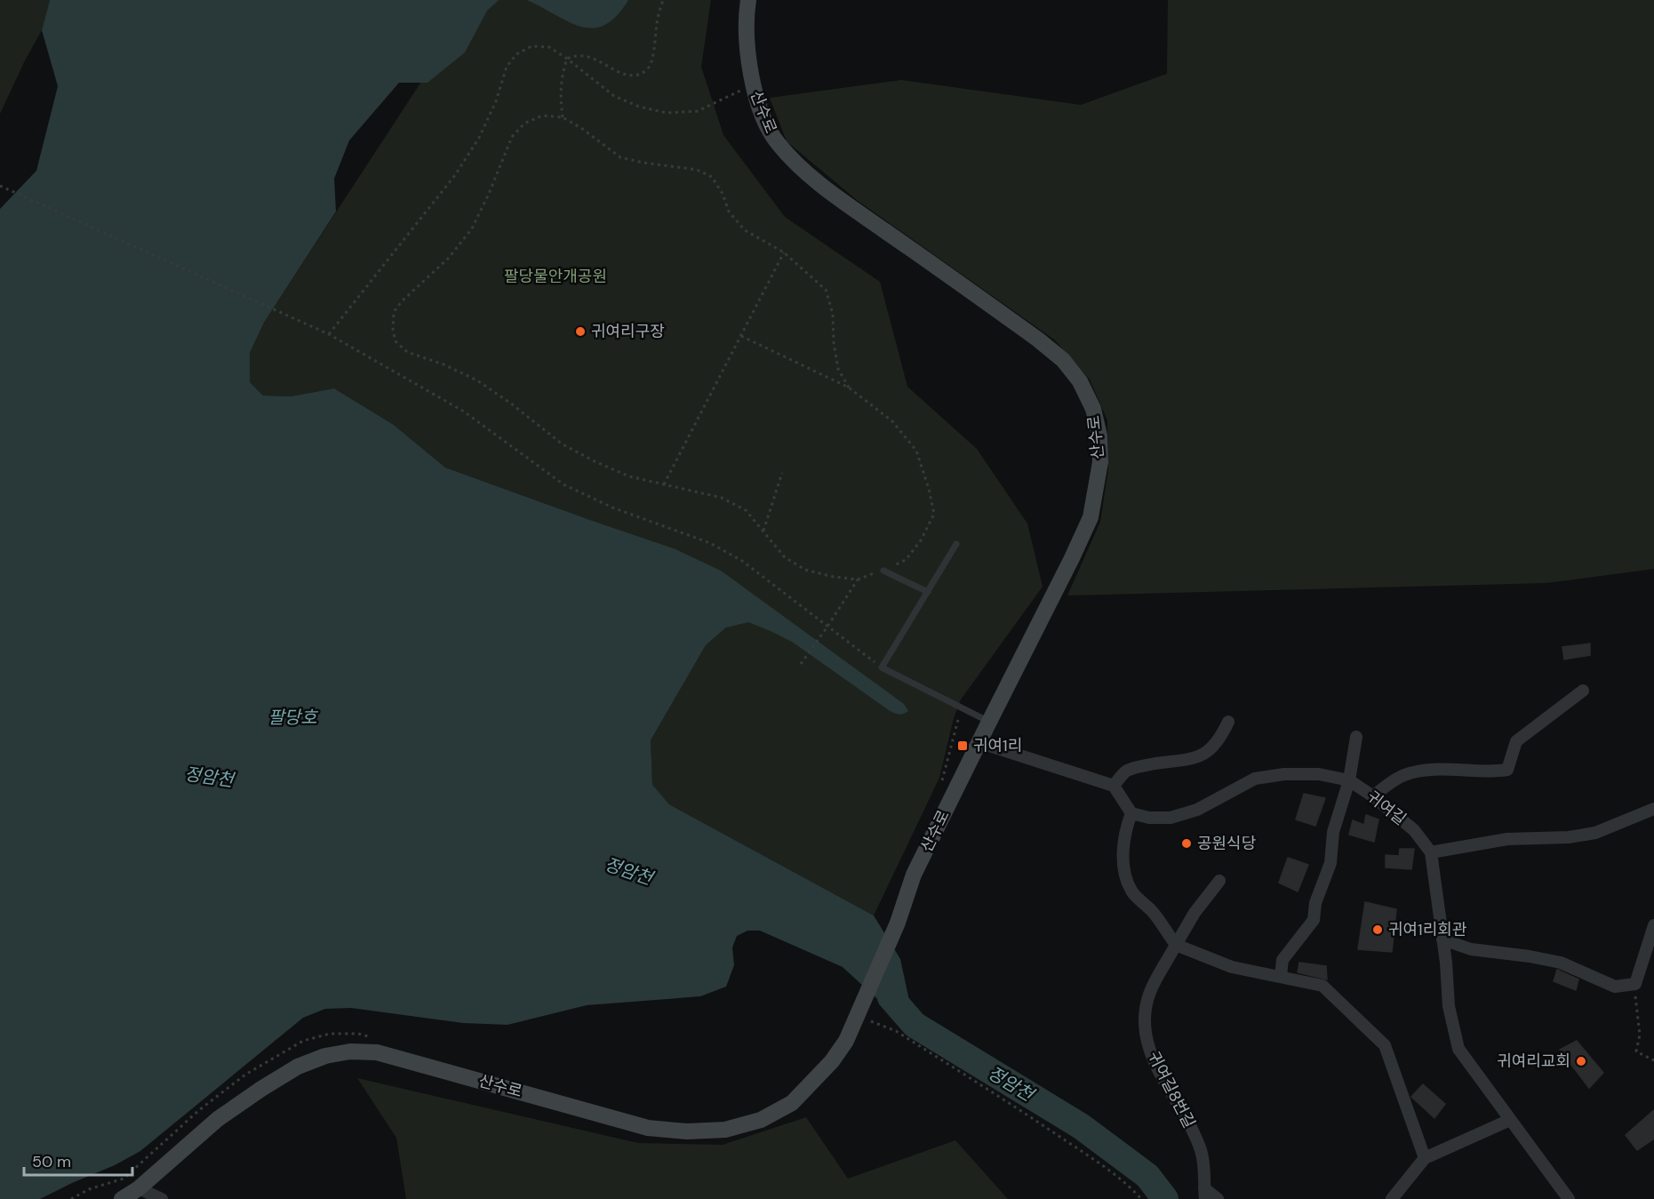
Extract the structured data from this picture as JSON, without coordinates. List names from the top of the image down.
{
  "streets": {
    "main road": ["산수로"],
    "street": ["귀여길", "귀여길8번길"]
  },
  "water": ["팔당호", "정암천"],
  "parks": ["팔당물안개공원"],
  "places": {
    "other": [
      "귀여리구장",
      "공원식당",
      "귀여1리회관",
      "귀여리교회"
    ],
    "transit": ["귀여1리"]
  },
  "scale_bar": "50 m"
}
